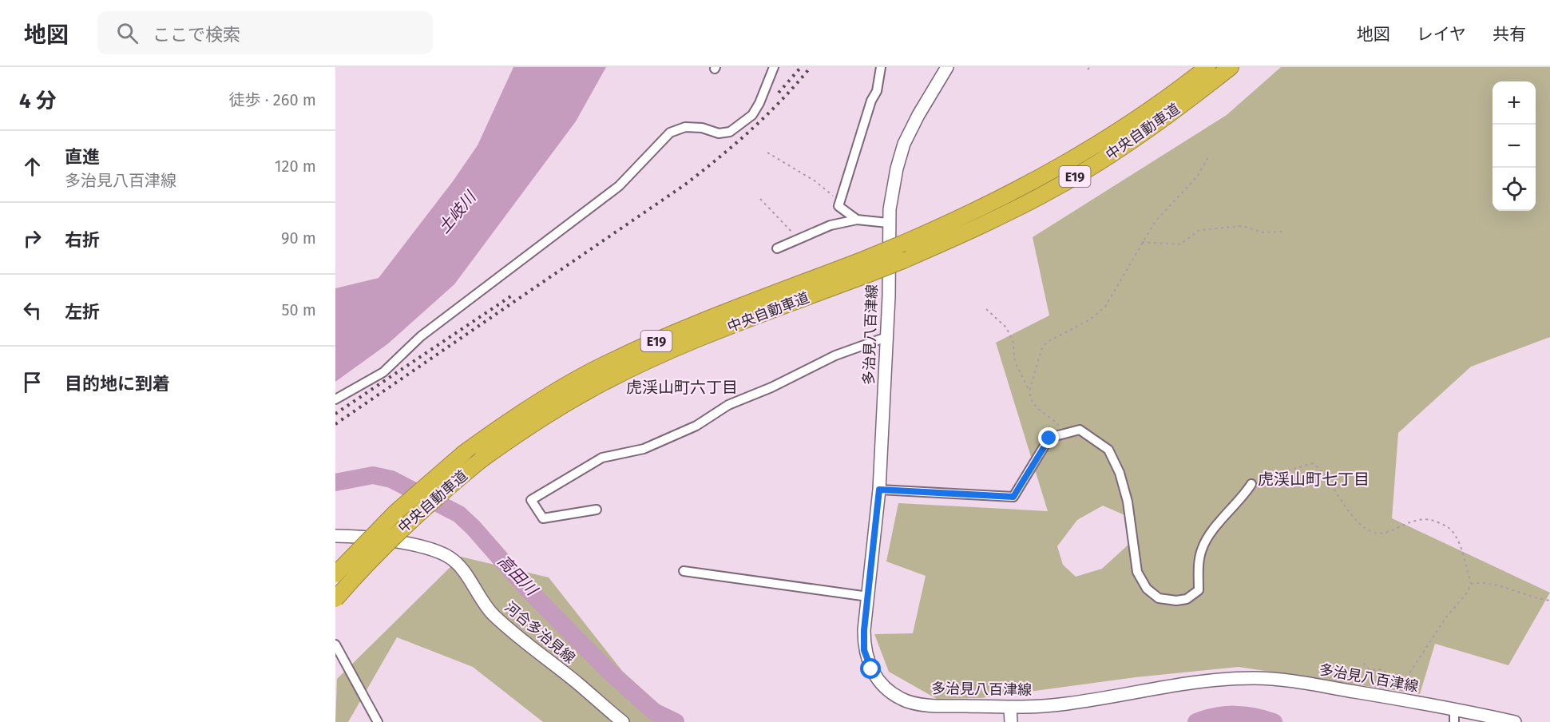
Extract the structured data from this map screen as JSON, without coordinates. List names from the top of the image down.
{
  "streets": {
    "highway": ["中央自動車道", "E19"],
    "main road": ["多治見八百津線", "河合多治見線"]
  },
  "districts": ["虎渓山町六丁目", "虎渓山町七丁目"],
  "water": ["土岐川", "高田川"],
  "page": {
    "header": "地図",
    "search": "ここで検索",
    "nav": ["地図", "レイヤ", "共有"],
    "heading": ["4 分", "徒歩 · 260 m"],
    "map_buttons": ["+", "−"],
    "list": [
      ["直進", "多治見八百津線", "120 m"],
      ["右折", "90 m"],
      ["左折", "50 m"],
      "目的地に到着"
    ]
  }
}
